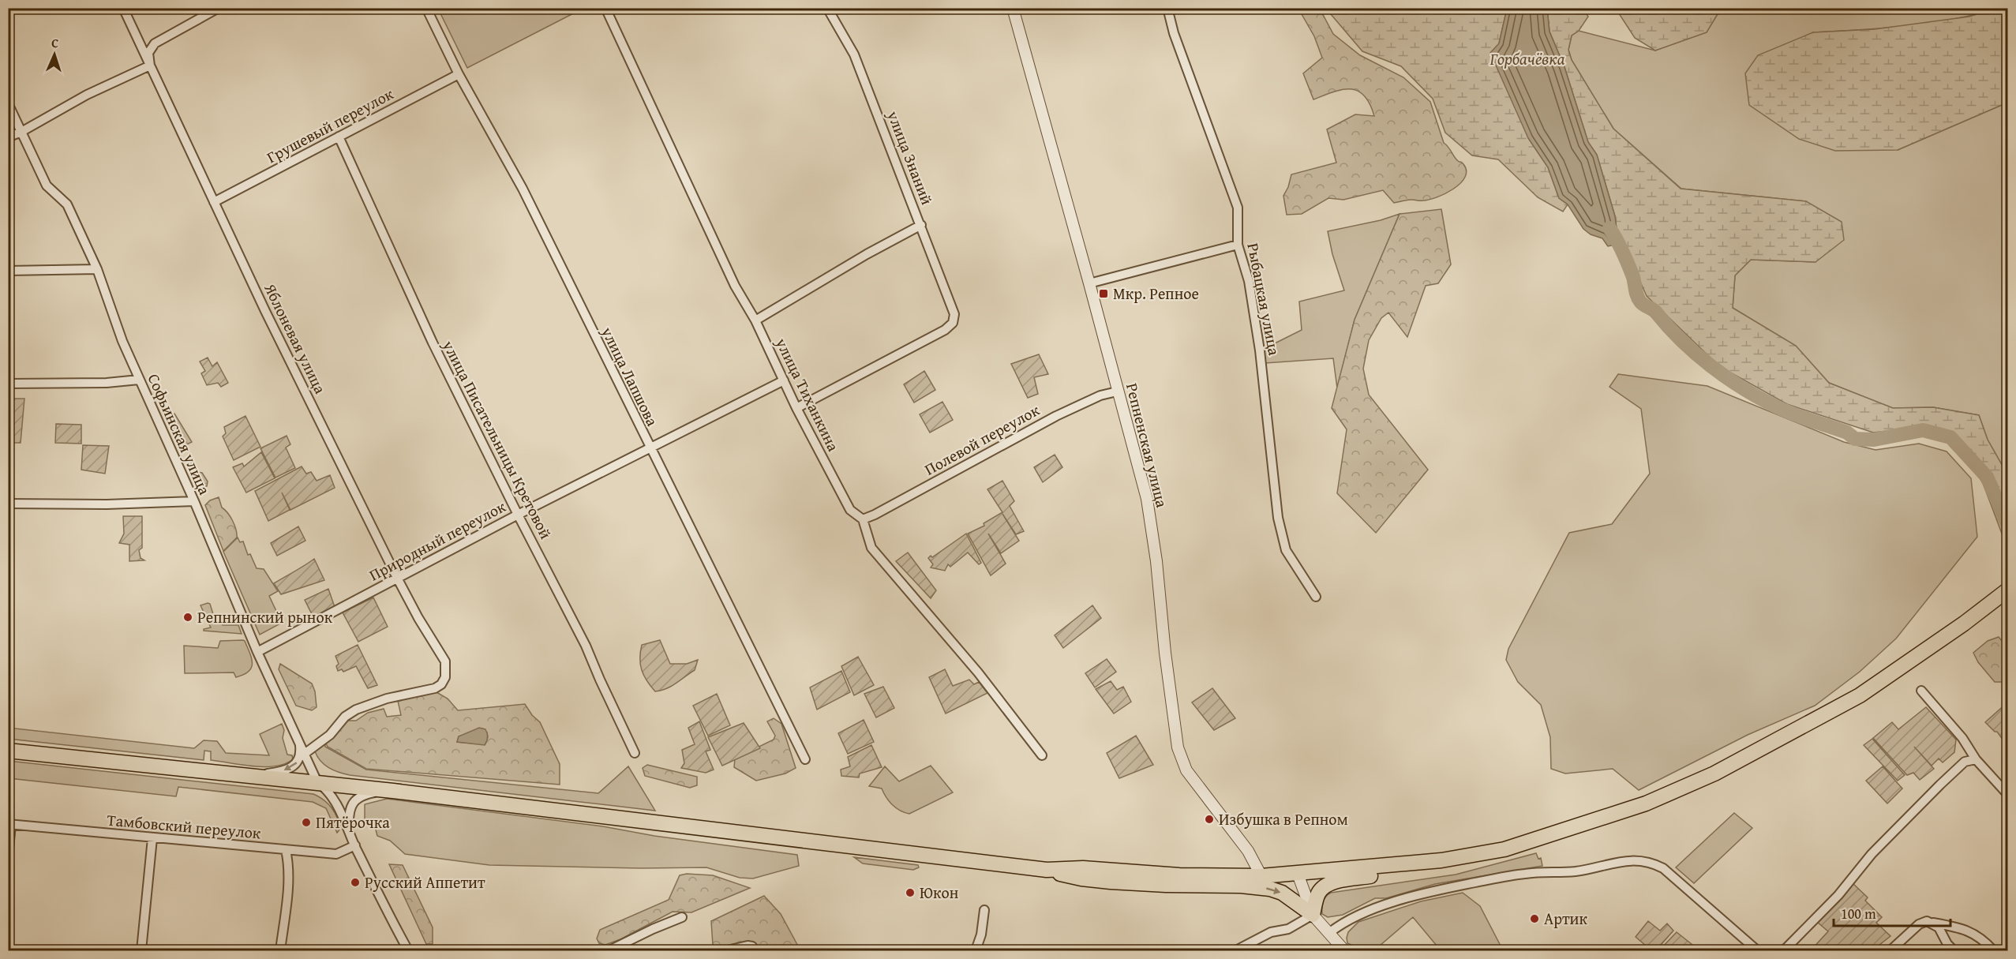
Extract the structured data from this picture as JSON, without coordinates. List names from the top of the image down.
{
  "streets": {
    "street": [
      "Грушевый переулок",
      "улица Знаний",
      "Рыбацкая улица",
      "Яблоневая улица",
      "улица Лапшова",
      "улица Тиханкина",
      "Софьинская улица",
      "улица Писательницы Кретовой",
      "Полевой переулок",
      "Репненская улица",
      "Природный переулок",
      "Тамбовский переулок"
    ]
  },
  "crossings": [
    ["Грушевый переулок", "Яблоневая улица"],
    ["Грушевый переулок", "улица Лапшова"],
    ["Грушевый переулок", "улица Писательницы Кретовой"],
    ["улица Знаний", "улица Тиханкина"],
    ["Яблоневая улица", "Софьинская улица"],
    ["Яблоневая улица", "Природный переулок"],
    ["улица Лапшова", "Природный переулок"],
    ["улица Тиханкина", "Полевой переулок"],
    ["улица Тиханкина", "Природный переулок"],
    ["Софьинская улица", "Природный переулок"],
    ["улица Писательницы Кретовой", "Природный переулок"],
    ["Полевой переулок", "Репненская улица"]
  ],
  "water": ["Горбачёвка"],
  "places": {
    "transit": ["Мкр. Репное"],
    "other": [
      "Репнинский рынок",
      "Избушка в Репном",
      "Пятёрочка",
      "Русский Аппетит",
      "Юкон",
      "Артик"
    ]
  },
  "scale_bar": "100 m",
  "north": "top"
}
